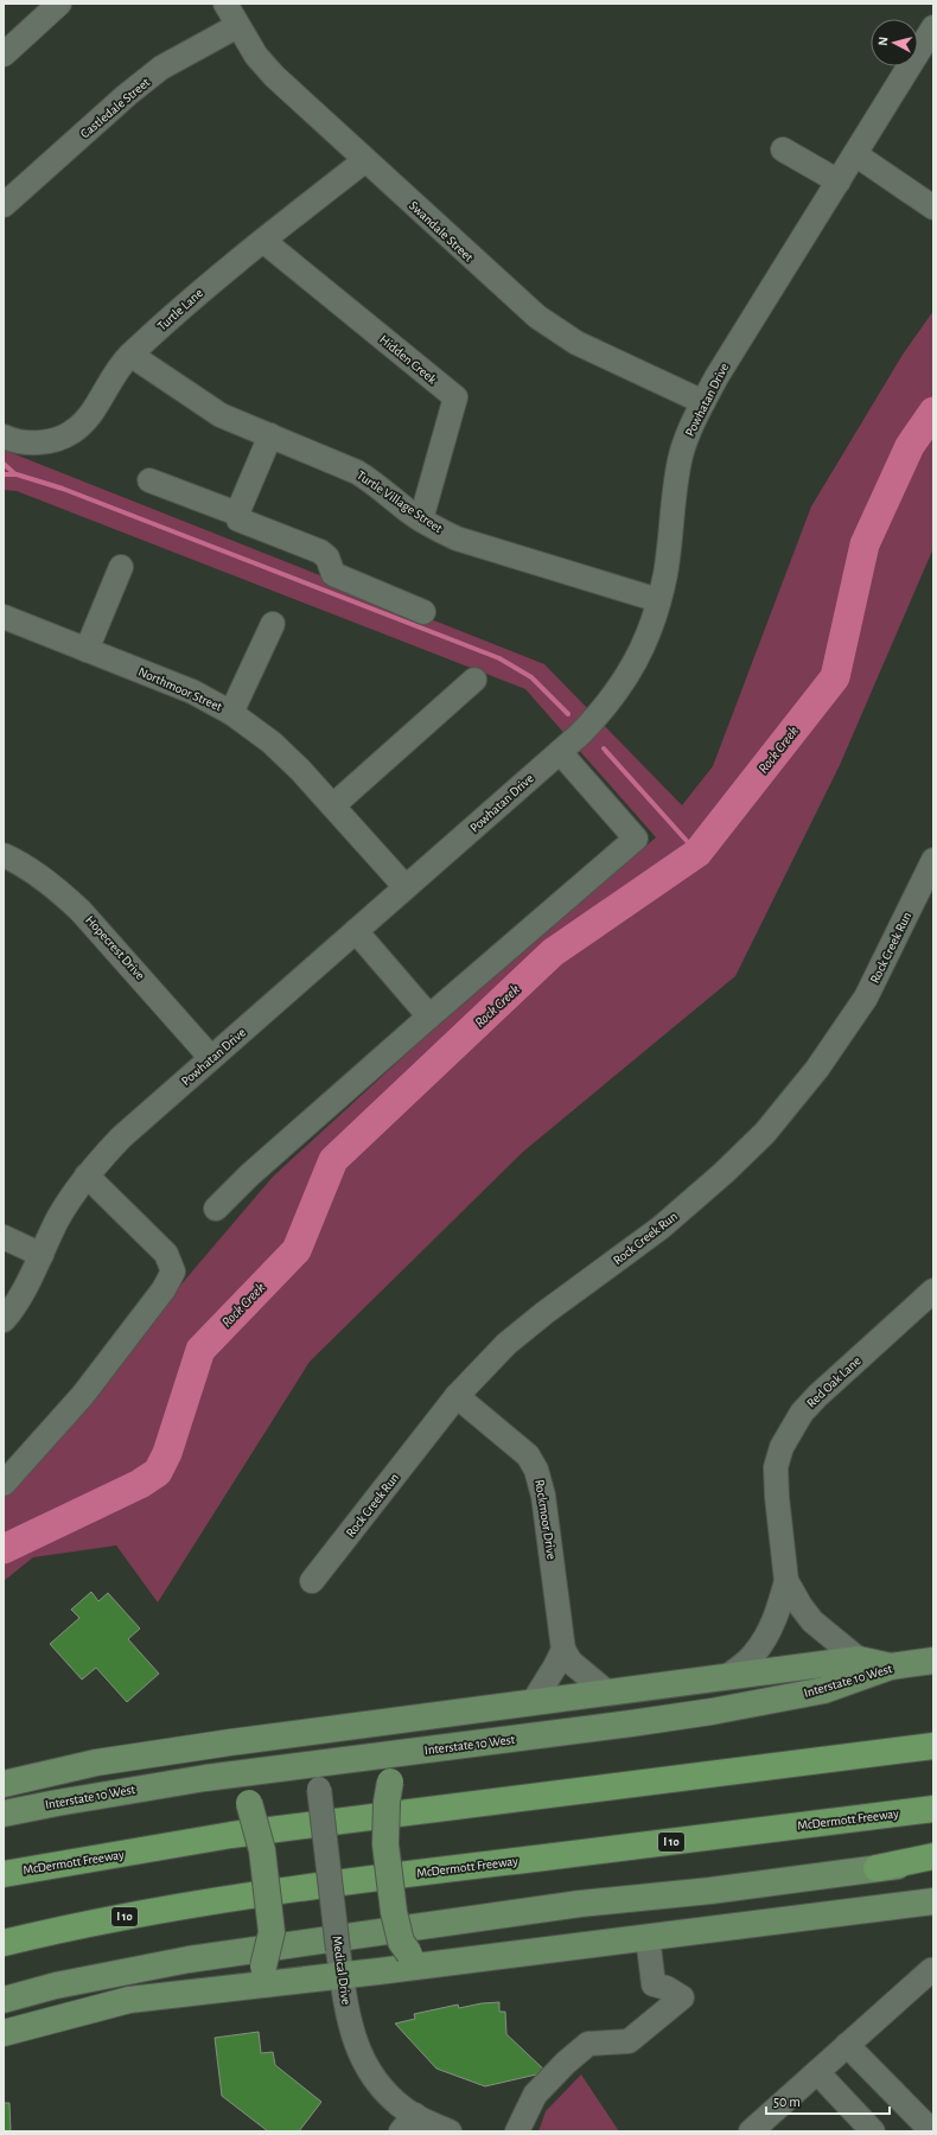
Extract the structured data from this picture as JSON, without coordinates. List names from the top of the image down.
{
  "streets": {
    "highway": ["McDermott Freeway", "I 10"],
    "main road": ["Interstate 10 West"],
    "street": [
      "Castledale Street",
      "Swandale Street",
      "Turtle Lane",
      "Hidden Creek",
      "Powhatan Drive",
      "Turtle Village Street",
      "Northmoor Street",
      "Hopecrest Drive",
      "Rock Creek Run",
      "Red Oak Lane",
      "Rockmoor Drive",
      "Medical Drive"
    ]
  },
  "crossings": [
    ["Castledale Street", "Swandale Street"],
    ["Swandale Street", "Turtle Lane"],
    ["Swandale Street", "Powhatan Drive"],
    ["Turtle Lane", "Hidden Creek"],
    ["Turtle Lane", "Turtle Village Street"],
    ["Hidden Creek", "Turtle Village Street"],
    ["Powhatan Drive", "Turtle Village Street"],
    ["Powhatan Drive", "Northmoor Street"],
    ["Powhatan Drive", "Hopecrest Drive"],
    ["Rock Creek Run", "Rockmoor Drive"],
    ["Interstate 10 West", "Medical Drive"]
  ],
  "water": ["Rock Creek"],
  "scale_bar": "50 m",
  "north": "left"
}
